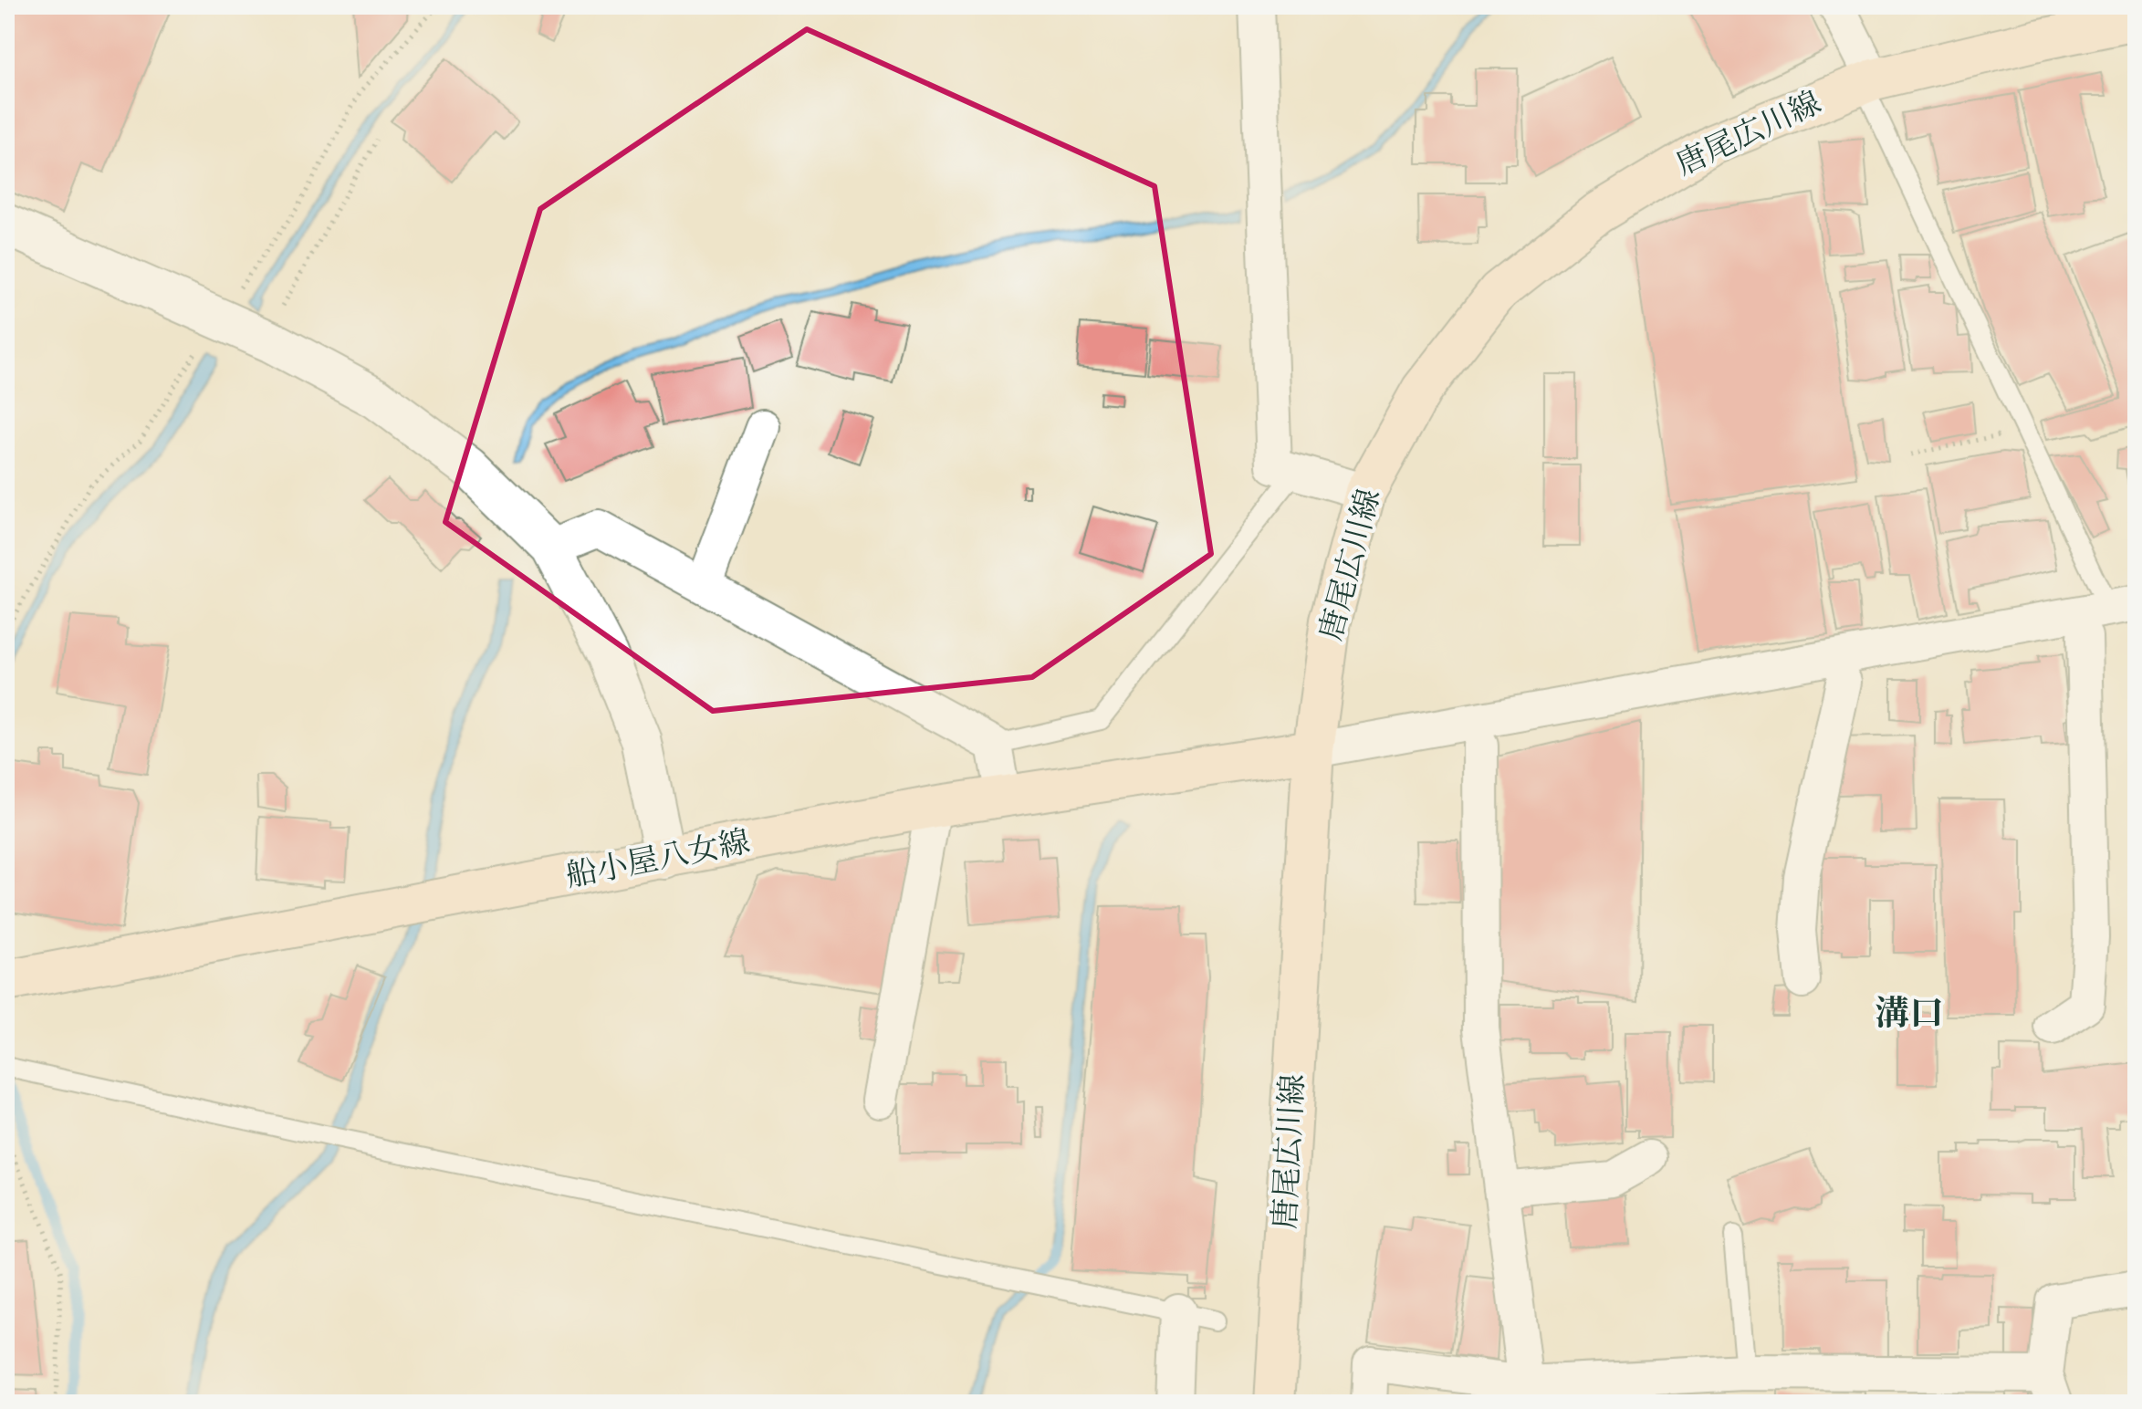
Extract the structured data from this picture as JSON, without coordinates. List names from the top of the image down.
{
  "streets": {
    "main road": ["唐尾広川線", "船小屋八女線"]
  },
  "crossings": [
    ["唐尾広川線", "船小屋八女線"]
  ],
  "districts": ["溝口"]
}
